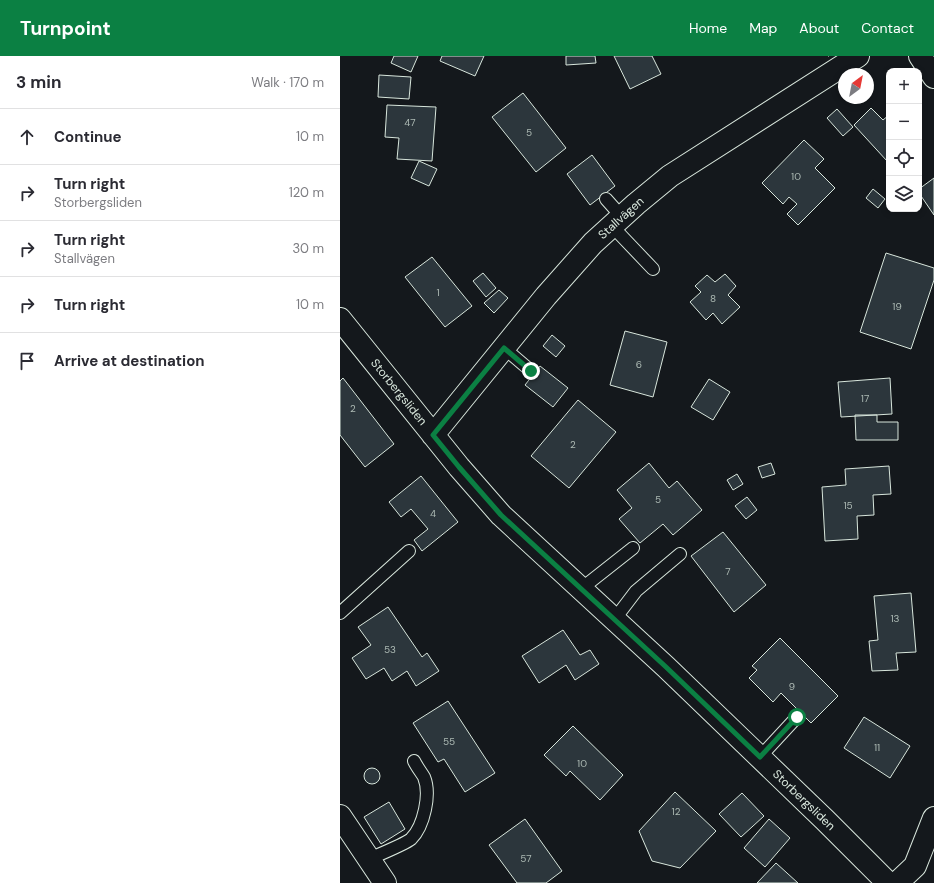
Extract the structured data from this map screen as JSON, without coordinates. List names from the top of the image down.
{
  "streets": {
    "street": ["Stallvägen", "Storbergsliden"]
  },
  "crossings": [
    ["Stallvägen", "Storbergsliden"]
  ],
  "house_numbers": [
    "47",
    "5",
    "10",
    "1",
    "8",
    "19",
    "6",
    "17",
    "2",
    "2",
    "5",
    "15",
    "4",
    "7",
    "13",
    "53",
    "9",
    "55",
    "11",
    "10",
    "12",
    "57"
  ],
  "north": "top right",
  "page": {
    "header": "Turnpoint",
    "nav": [
      "Home",
      "Map",
      "About",
      "Contact"
    ],
    "heading": ["3 min", "Walk · 170 m"],
    "map_buttons": ["+", "−"],
    "list": [
      ["Continue", "10 m"],
      ["Turn right", "Storbergsliden", "120 m"],
      ["Turn right", "Stallvägen", "30 m"],
      ["Turn right", "10 m"],
      "Arrive at destination"
    ]
  }
}
